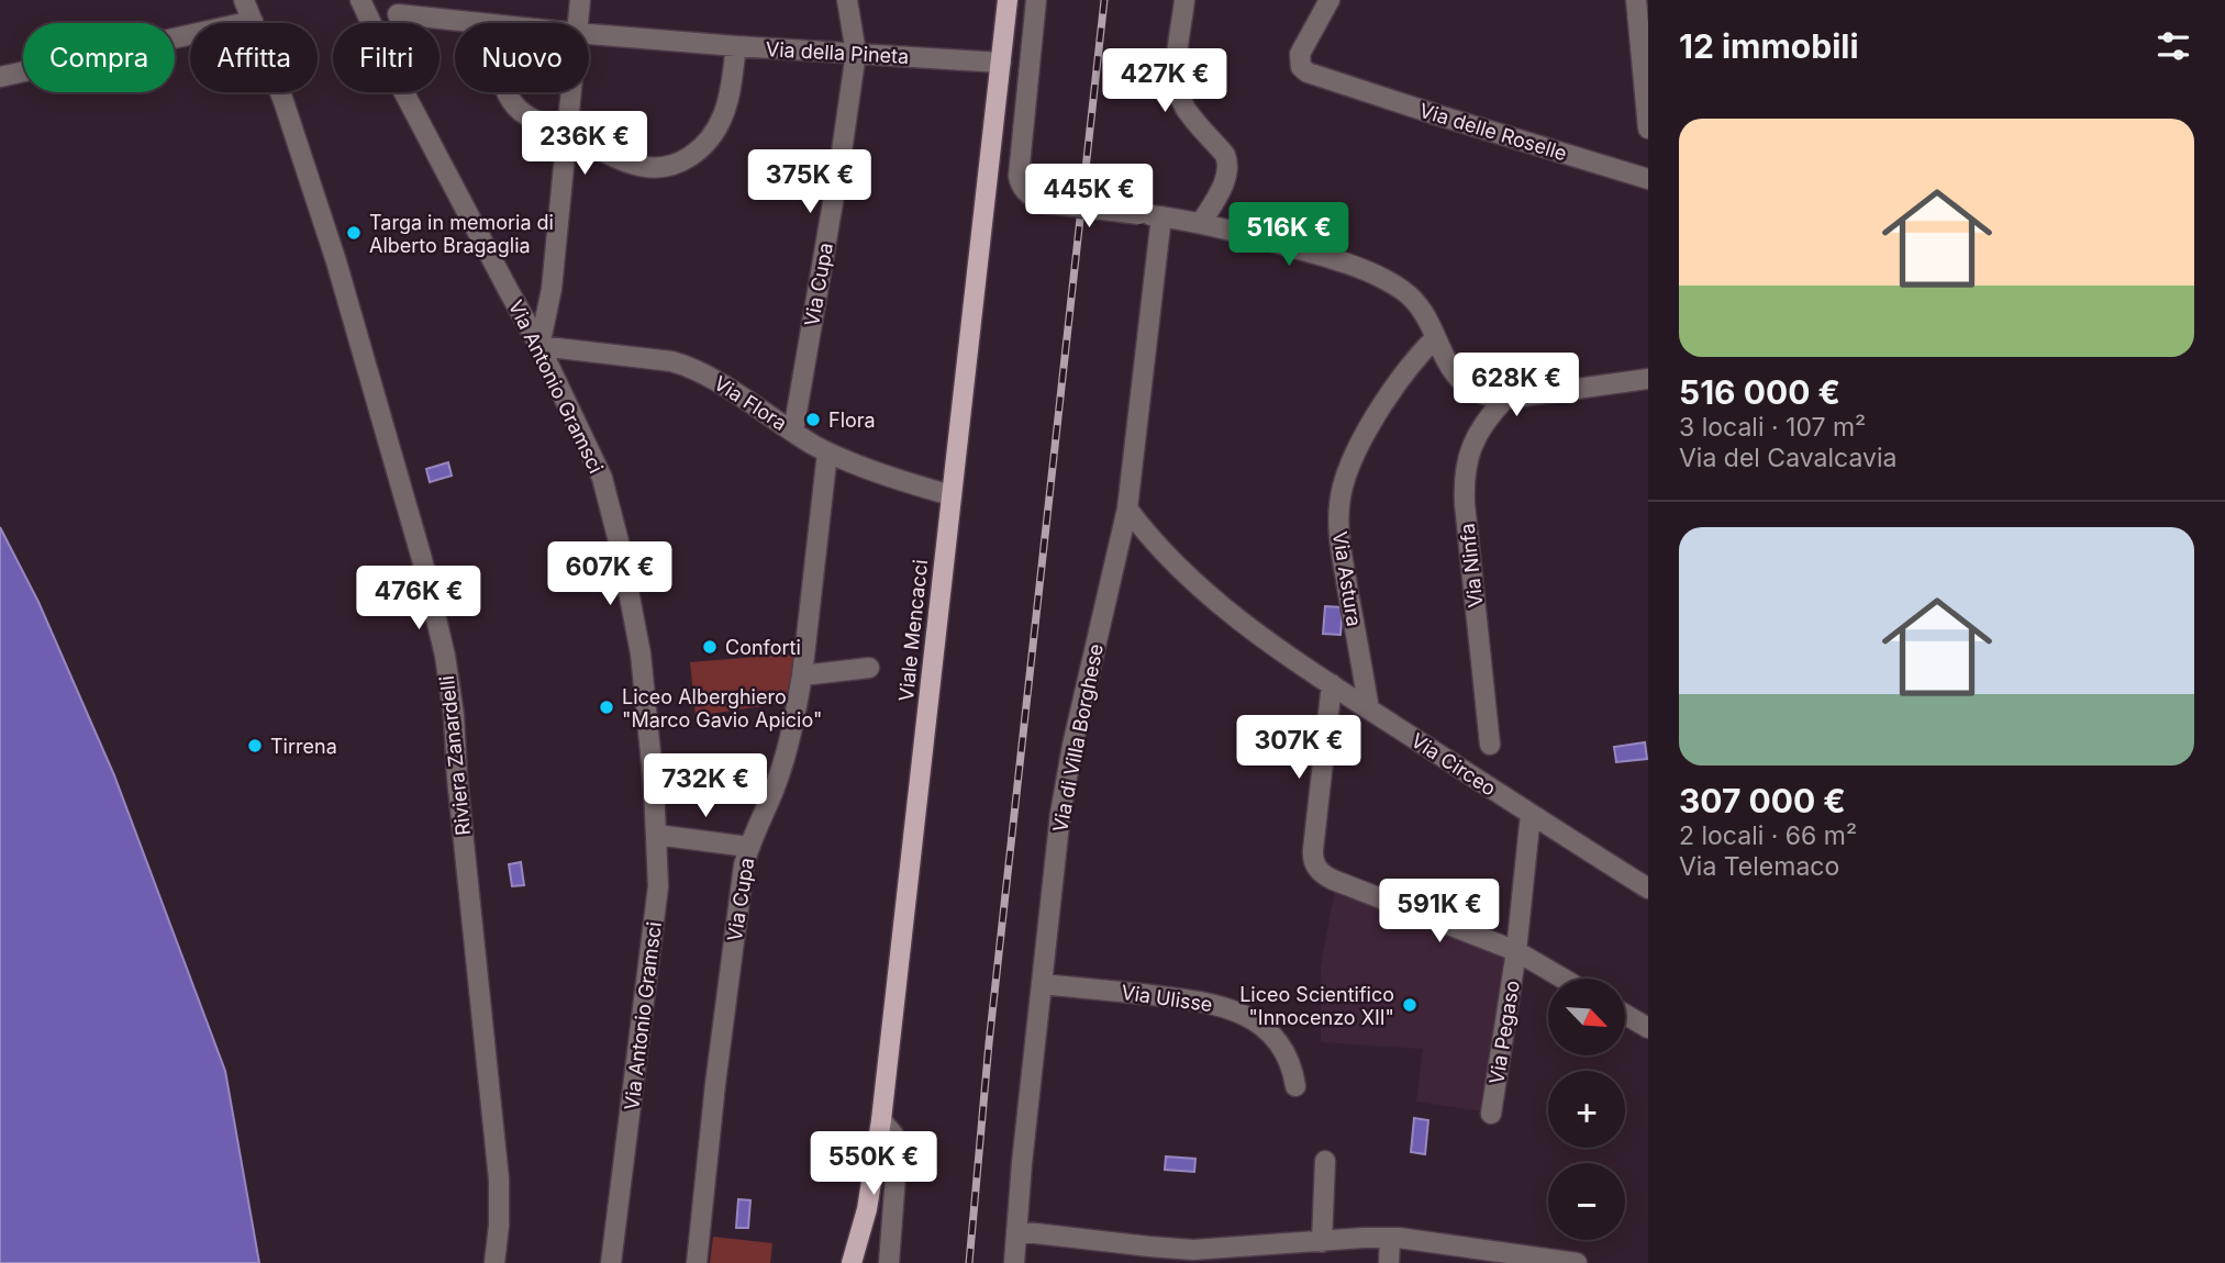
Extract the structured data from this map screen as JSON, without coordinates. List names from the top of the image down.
{
  "streets": {
    "main road": ["Viale Mencacci"],
    "street": [
      "Via della Pineta",
      "Via delle Roselle",
      "Via Cupa",
      "Via Antonio Gramsci",
      "Via Flora",
      "Via Ninfa",
      "Via Astura",
      "Via di Villa Borghese",
      "Riviera Zanardelli",
      "Via Circeo",
      "Via Ulisse",
      "Via Pegaso"
    ]
  },
  "crossings": [
    ["Via della Pineta", "Via Cupa"],
    ["Via della Pineta", "Viale Mencacci"],
    ["Via Cupa", "Via Flora"],
    ["Via Antonio Gramsci", "Via Flora"],
    ["Via Flora", "Viale Mencacci"],
    ["Via Astura", "Via Circeo"],
    ["Via di Villa Borghese", "Via Circeo"],
    ["Via di Villa Borghese", "Via Ulisse"],
    ["Via Circeo", "Via Pegaso"]
  ],
  "places": [
    "Targa in memoria di Alberto Bragaglia",
    "Flora",
    "Conforti",
    "Liceo Alberghiero \"Marco Gavio Apicio\"",
    "Tirrena",
    "Liceo Scientifico \"Innocenzo XII\""
  ],
  "north": "bottom right",
  "page": {
    "heading": "12 immobili",
    "chip": [
      "Compra",
      "Affitta",
      "Filtri",
      "Nuovo"
    ],
    "price": [
      "427K €",
      "236K €",
      "375K €",
      "445K €",
      "516K €",
      "628K €",
      "607K €",
      "476K €",
      "307K €",
      "732K €",
      "591K €",
      "550K €"
    ],
    "list": [
      {
        "name": "516 000 €",
        "note": "3 locali · 107 m² · Via del Cavalcavia"
      },
      {
        "name": "307 000 €",
        "note": "2 locali · 66 m² · Via Telemaco"
      }
    ],
    "map_buttons": ["+", "−"]
  }
}
